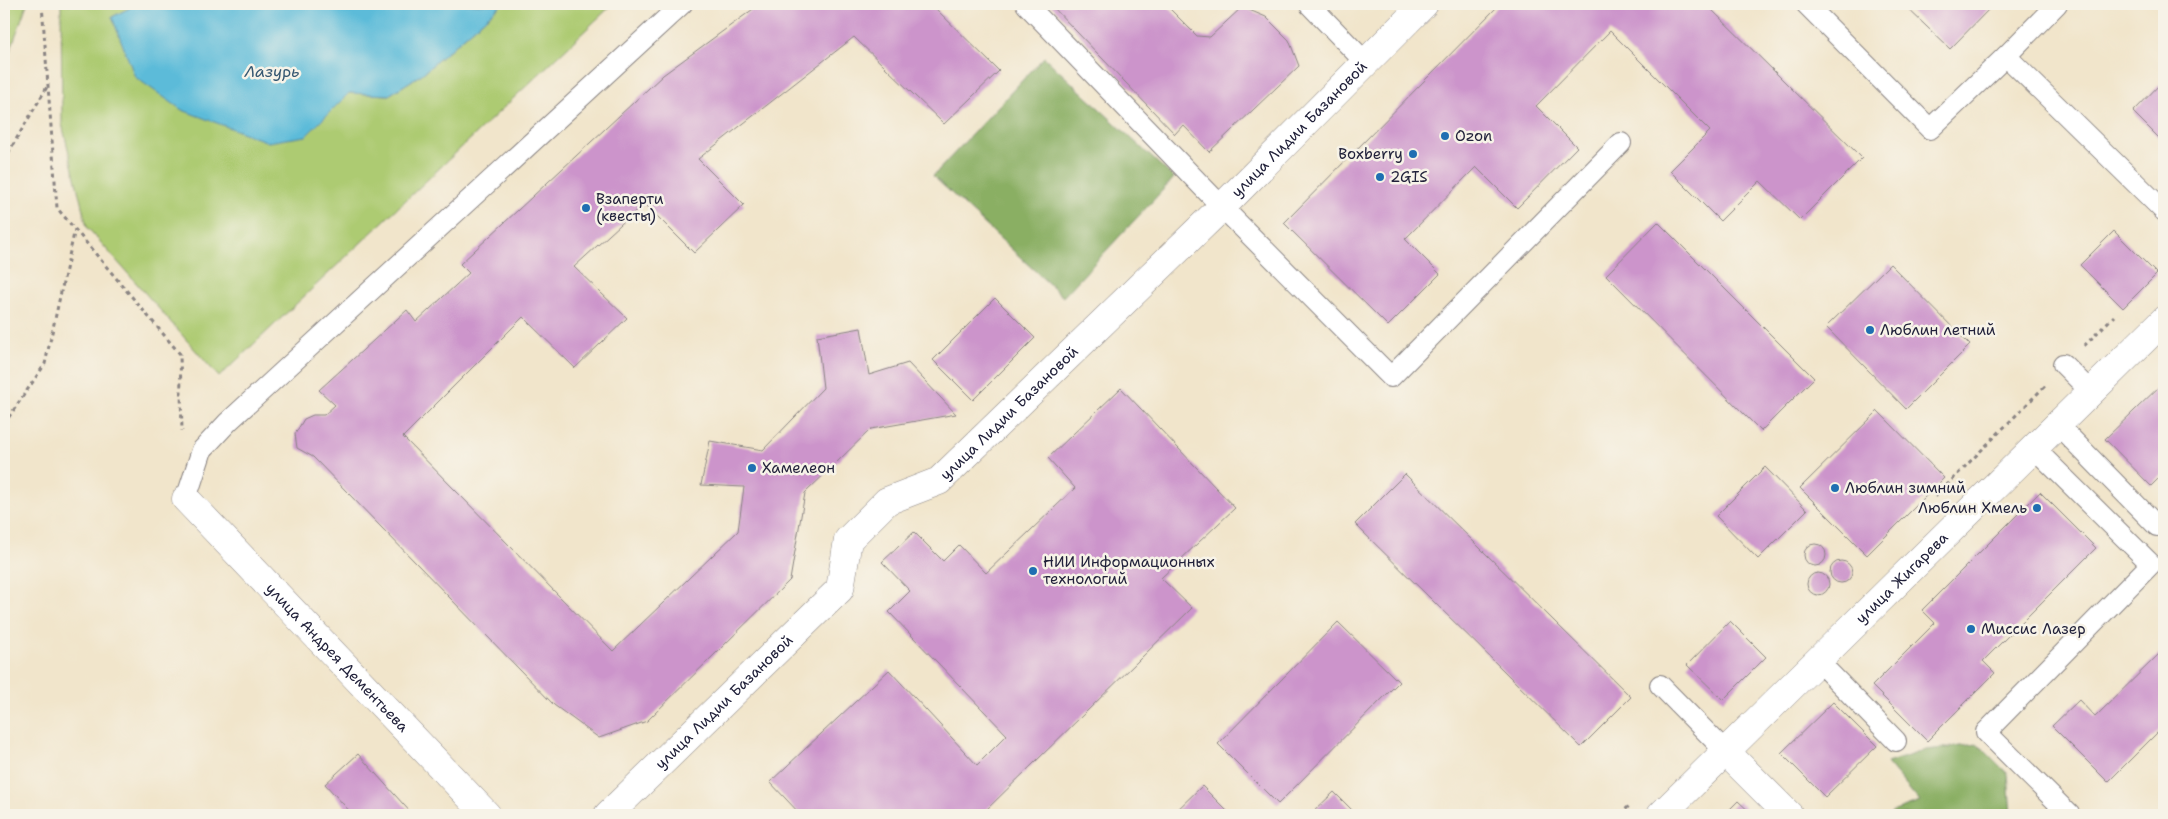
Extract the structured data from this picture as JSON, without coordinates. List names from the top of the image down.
{
  "streets": {
    "street": ["улица Лидии Базановой", "улица Жигарева", "улица Андрея Дементьева"]
  },
  "water": ["Лазурь"],
  "places": [
    "Ozon",
    "Boxberry",
    "2GIS",
    "Взаперти (квесты)",
    "Люблин летний",
    "Хамелеон",
    "Люблин зимний",
    "Люблин Хмель",
    "НИИ Информационных технологий",
    "Миссис Лазер"
  ]
}
